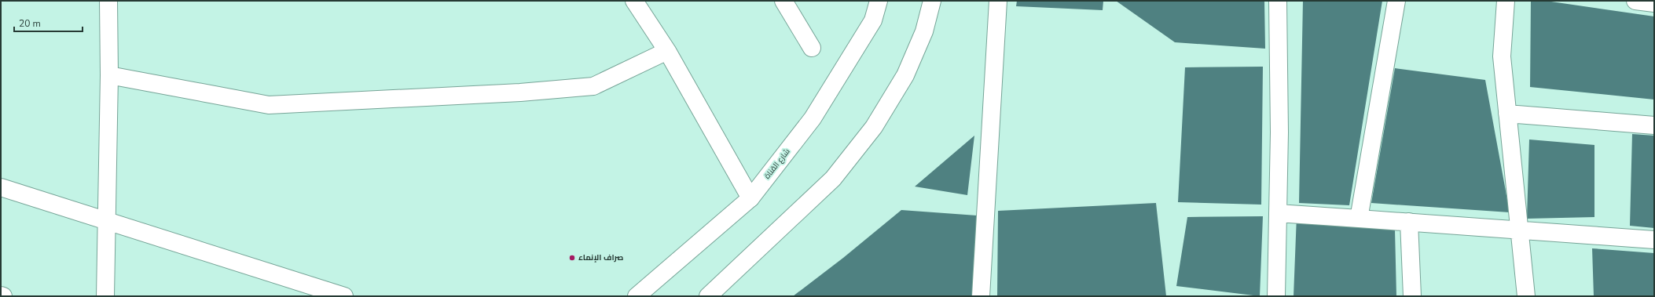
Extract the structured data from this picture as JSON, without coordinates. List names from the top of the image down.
{
  "streets": {
    "street": ["شارع القناة"]
  },
  "places": ["صراف الإنماء"],
  "scale_bar": "20 m"
}
